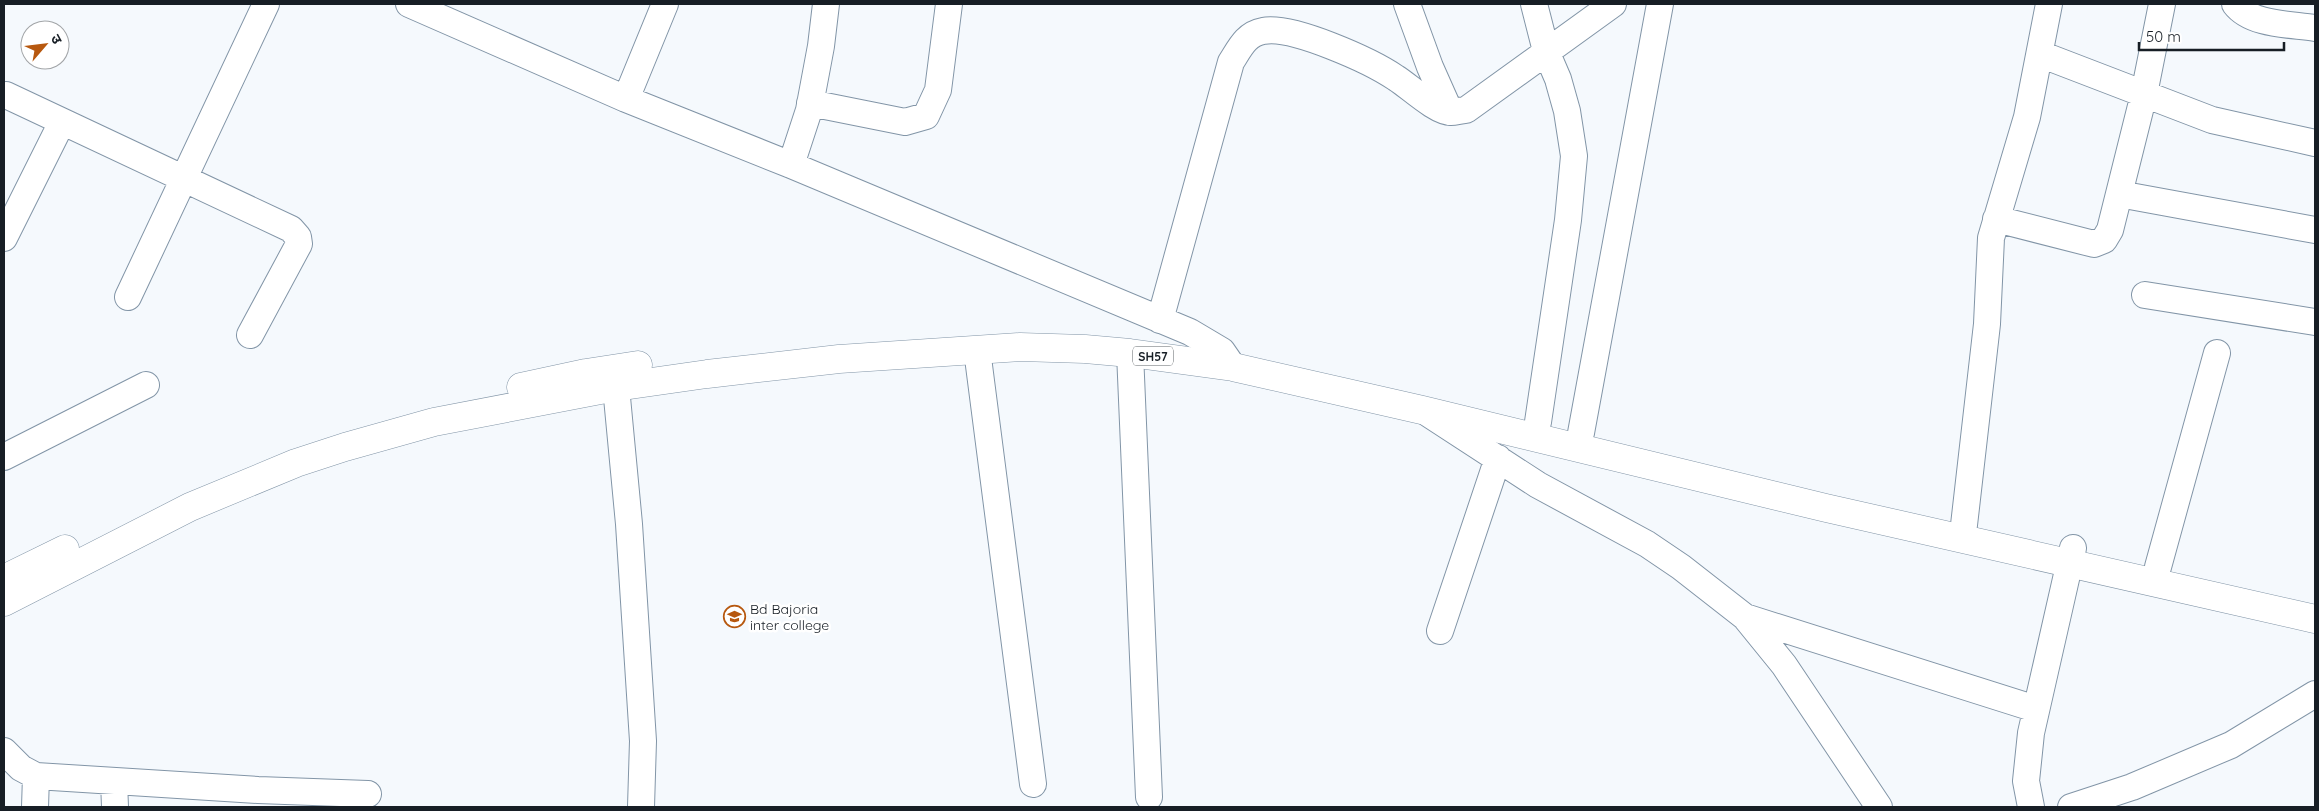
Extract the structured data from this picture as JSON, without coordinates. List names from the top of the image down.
{
  "streets": {
    "main road": ["SH57"]
  },
  "places": {
    "school or university": ["Bd Bajoria inter college"]
  },
  "scale_bar": "50 m",
  "north": "top right"
}
